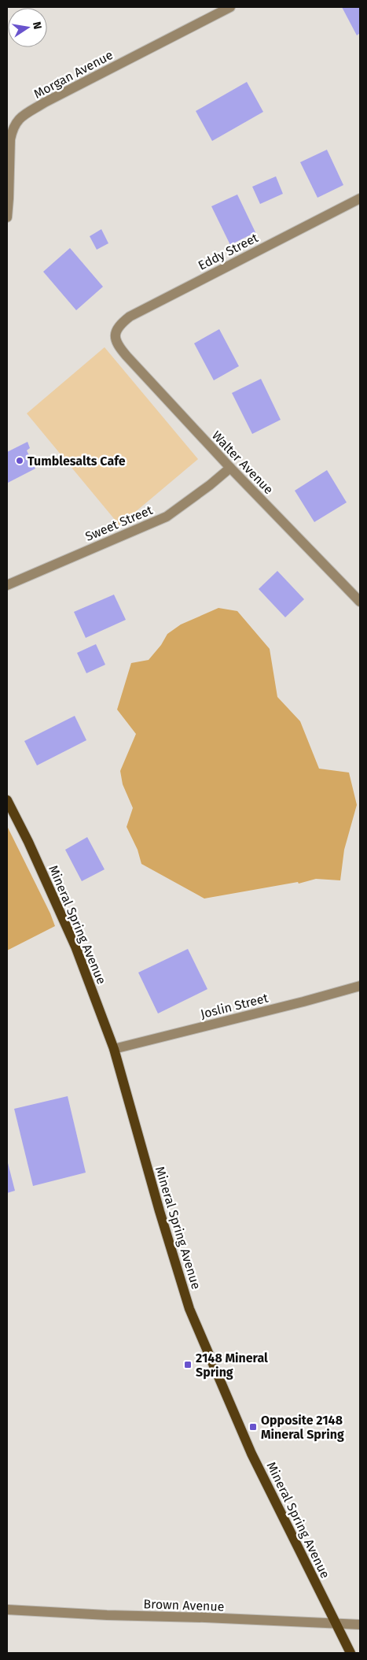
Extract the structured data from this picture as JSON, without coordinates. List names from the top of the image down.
{
  "streets": {
    "main road": ["Mineral Spring Avenue"],
    "street": [
      "Morgan Avenue",
      "Eddy Street",
      "Walter Avenue",
      "Sweet Street",
      "Joslin Street",
      "Brown Avenue"
    ]
  },
  "crossings": [
    ["Eddy Street", "Walter Avenue"],
    ["Walter Avenue", "Sweet Street"],
    ["Mineral Spring Avenue", "Joslin Street"],
    ["Mineral Spring Avenue", "Brown Avenue"]
  ],
  "places": {
    "other": ["Tumblesalts Cafe"],
    "transit": ["2148 Mineral Spring", "Opposite 2148 Mineral Spring"]
  },
  "north": "right"
}
